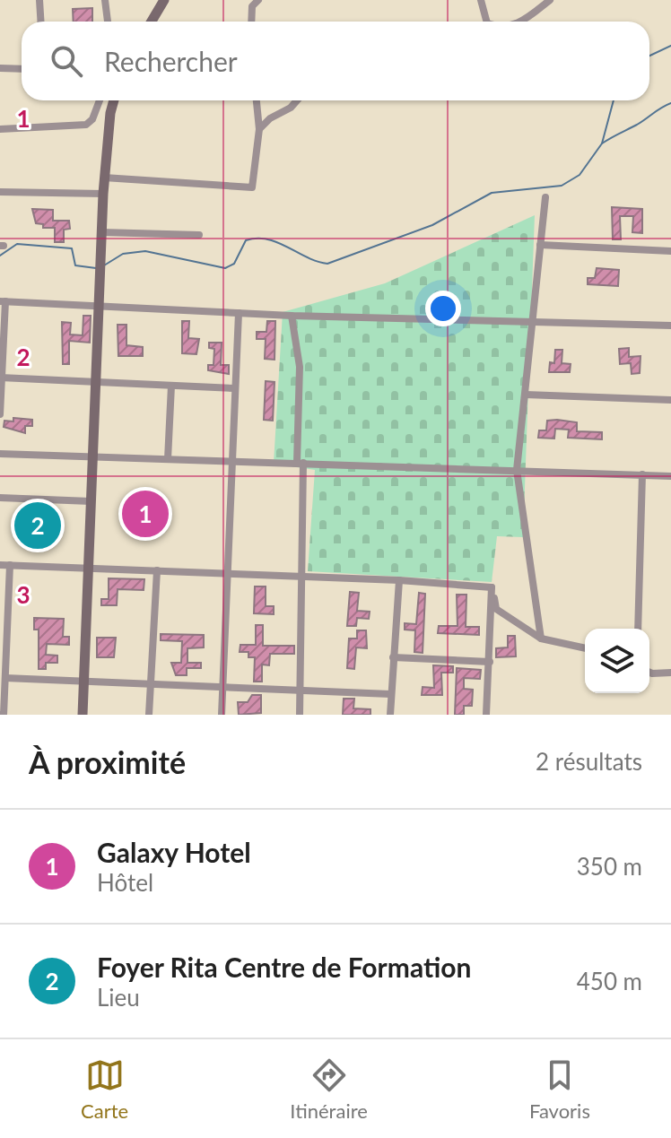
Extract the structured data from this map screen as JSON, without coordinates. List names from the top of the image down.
{
  "page": {
    "search": "Rechercher",
    "pins": ["1", "2"],
    "heading": ["À proximité", "2 résultats"],
    "list": [
      {
        "mark": "1",
        "name": "Galaxy Hotel",
        "note": "Hôtel",
        "value": "350 m"
      },
      {
        "mark": "2",
        "name": "Foyer Rita Centre de Formation",
        "note": "Lieu",
        "value": "450 m"
      }
    ],
    "nav": ["Carte", "Itinéraire", "Favoris"]
  },
  "grid": {
    "rows": ["1", "2", "3"]
  }
}
